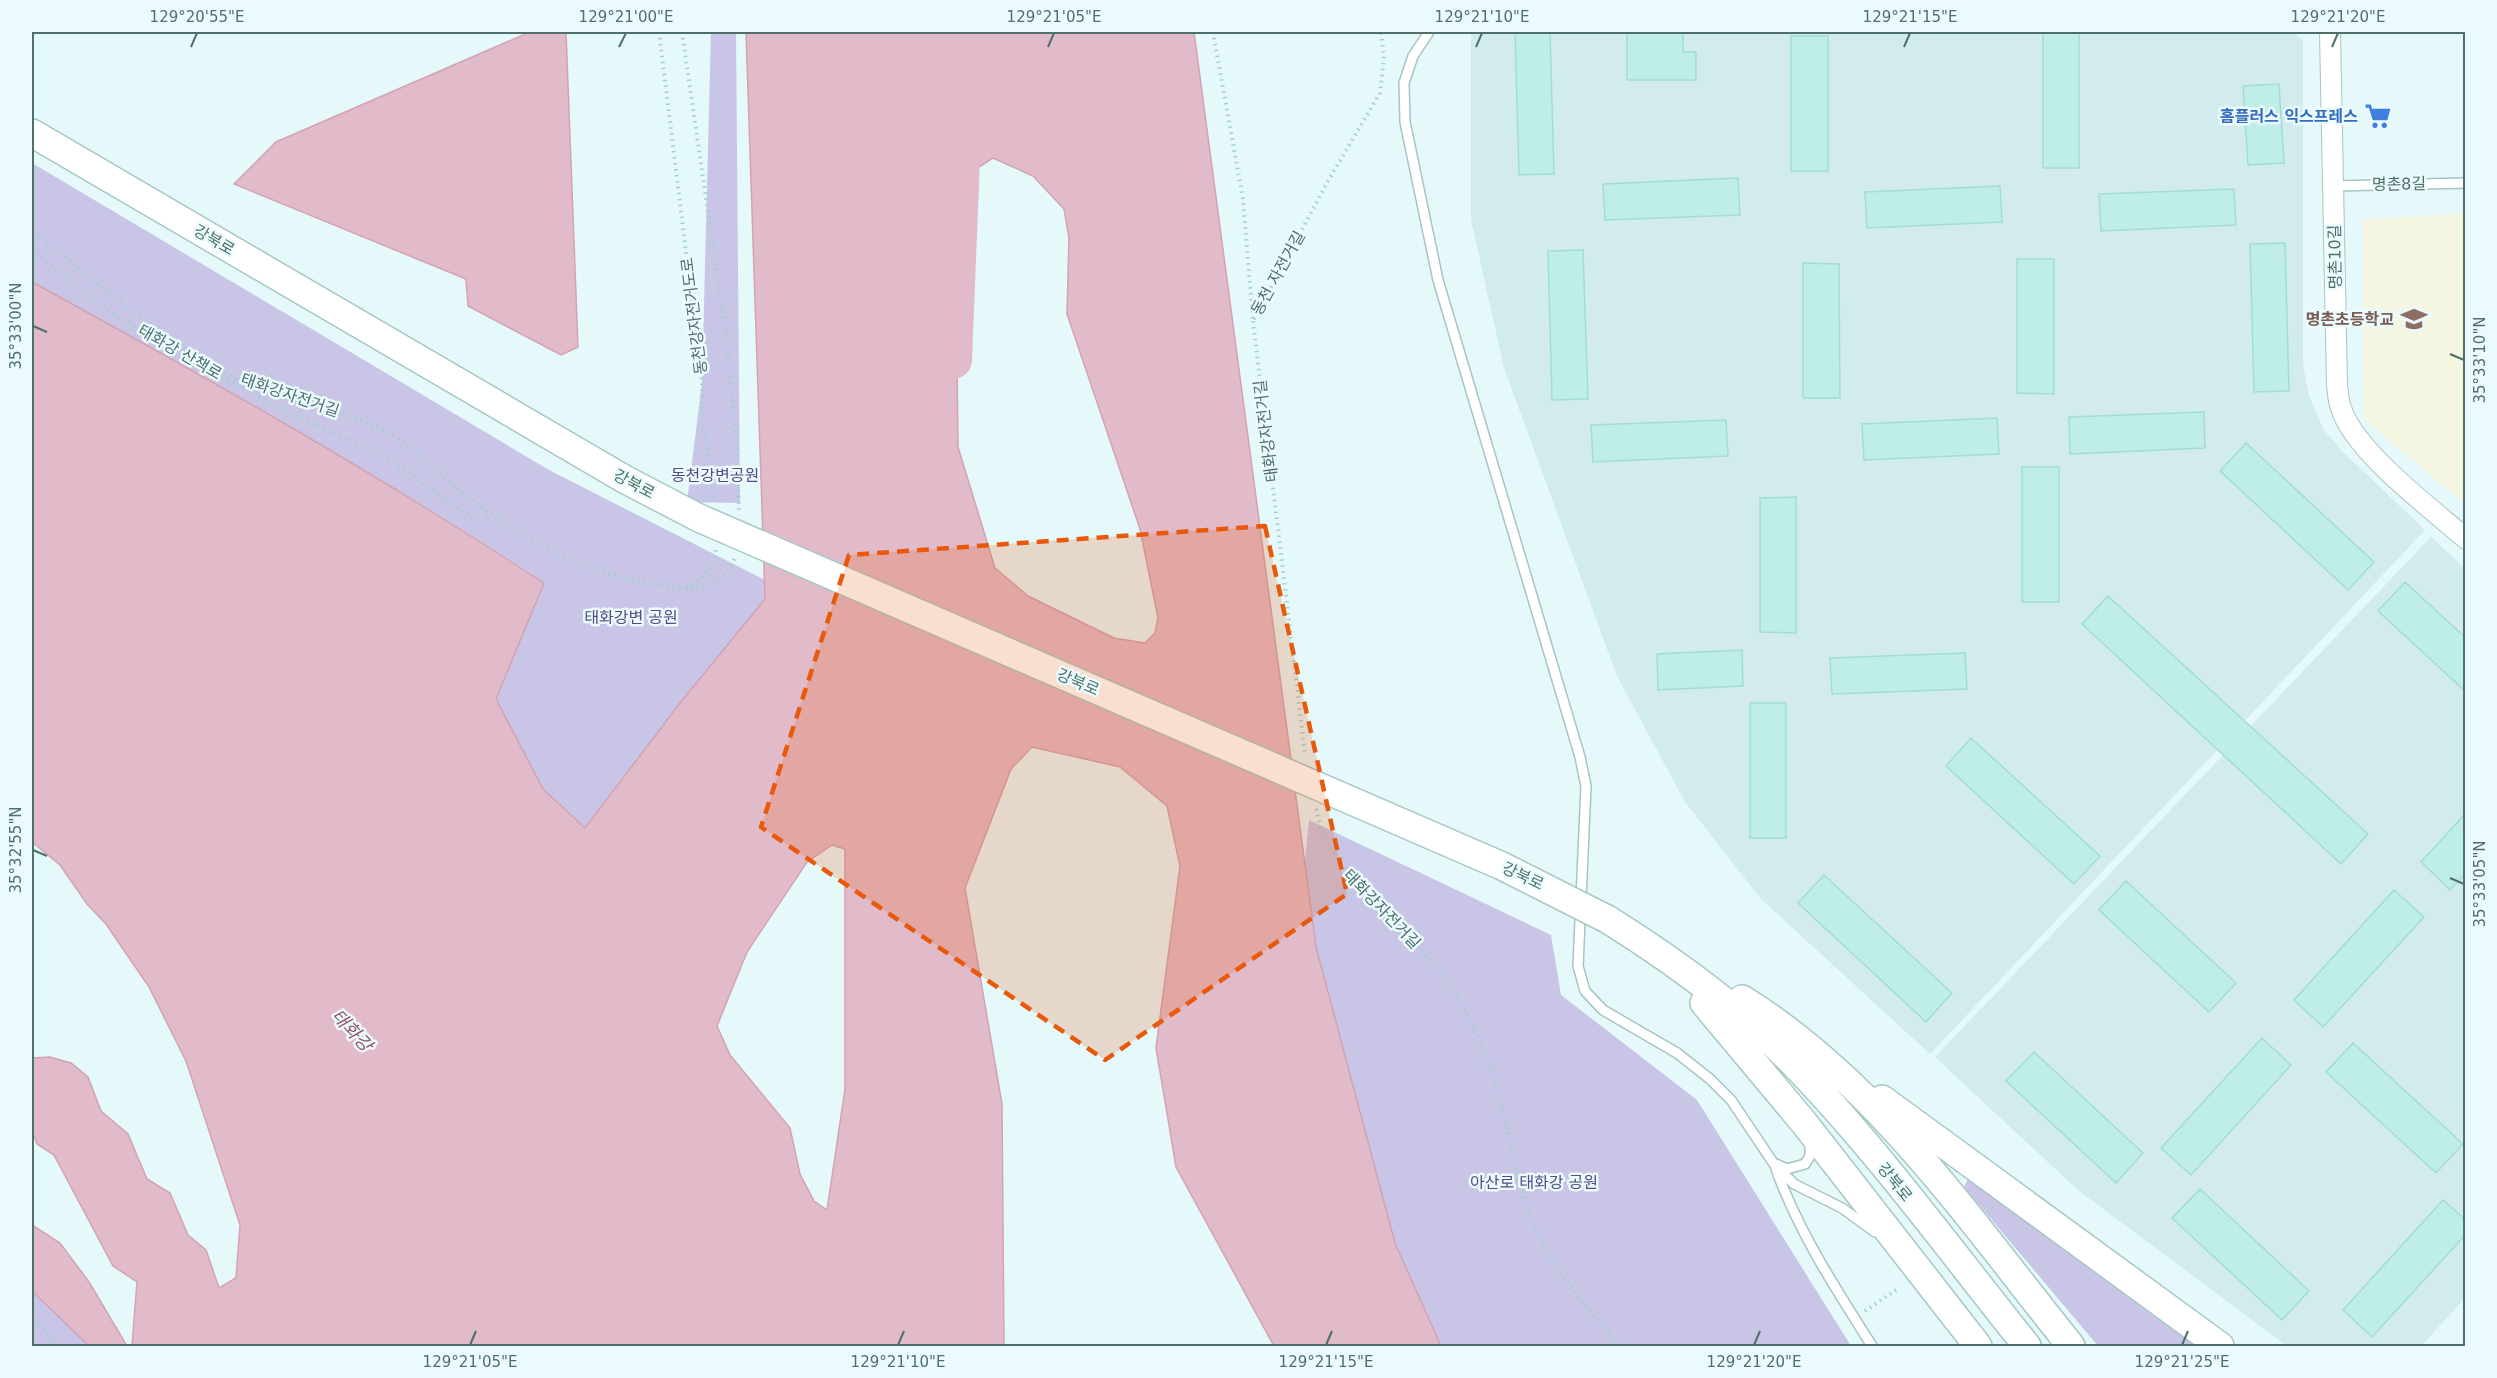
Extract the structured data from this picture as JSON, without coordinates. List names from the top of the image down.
{
  "streets": {
    "main road": ["강북로"],
    "street": ["명촌10길"],
    "lane": ["명촌8길"],
    "path": [
      "동천 자전거길",
      "동천강자전거도로",
      "태화강 산책로",
      "태화강자전거길"
    ]
  },
  "crossings": [
    ["명촌8길", "명촌10길"],
    ["강북로", "동천강자전거도로"],
    ["동천 자전거길", "태화강자전거길"],
    ["태화강 산책로", "태화강자전거길"]
  ],
  "water": ["태화강"],
  "parks": ["동천강변공원", "태화강변 공원", "아산로 태화강 공원"],
  "places": {
    "supermarket": ["홈플러스 익스프레스"],
    "school or university": ["명촌초등학교"]
  },
  "coordinates": [
    "129°20'55\"E",
    "129°21'00\"E",
    "129°21'05\"E",
    "129°21'10\"E",
    "129°21'15\"E",
    "129°21'20\"E",
    "35°33'00\"N",
    "35°33'10\"N",
    "35°32'55\"N",
    "35°33'05\"N",
    "129°21'25\"E"
  ]
}
